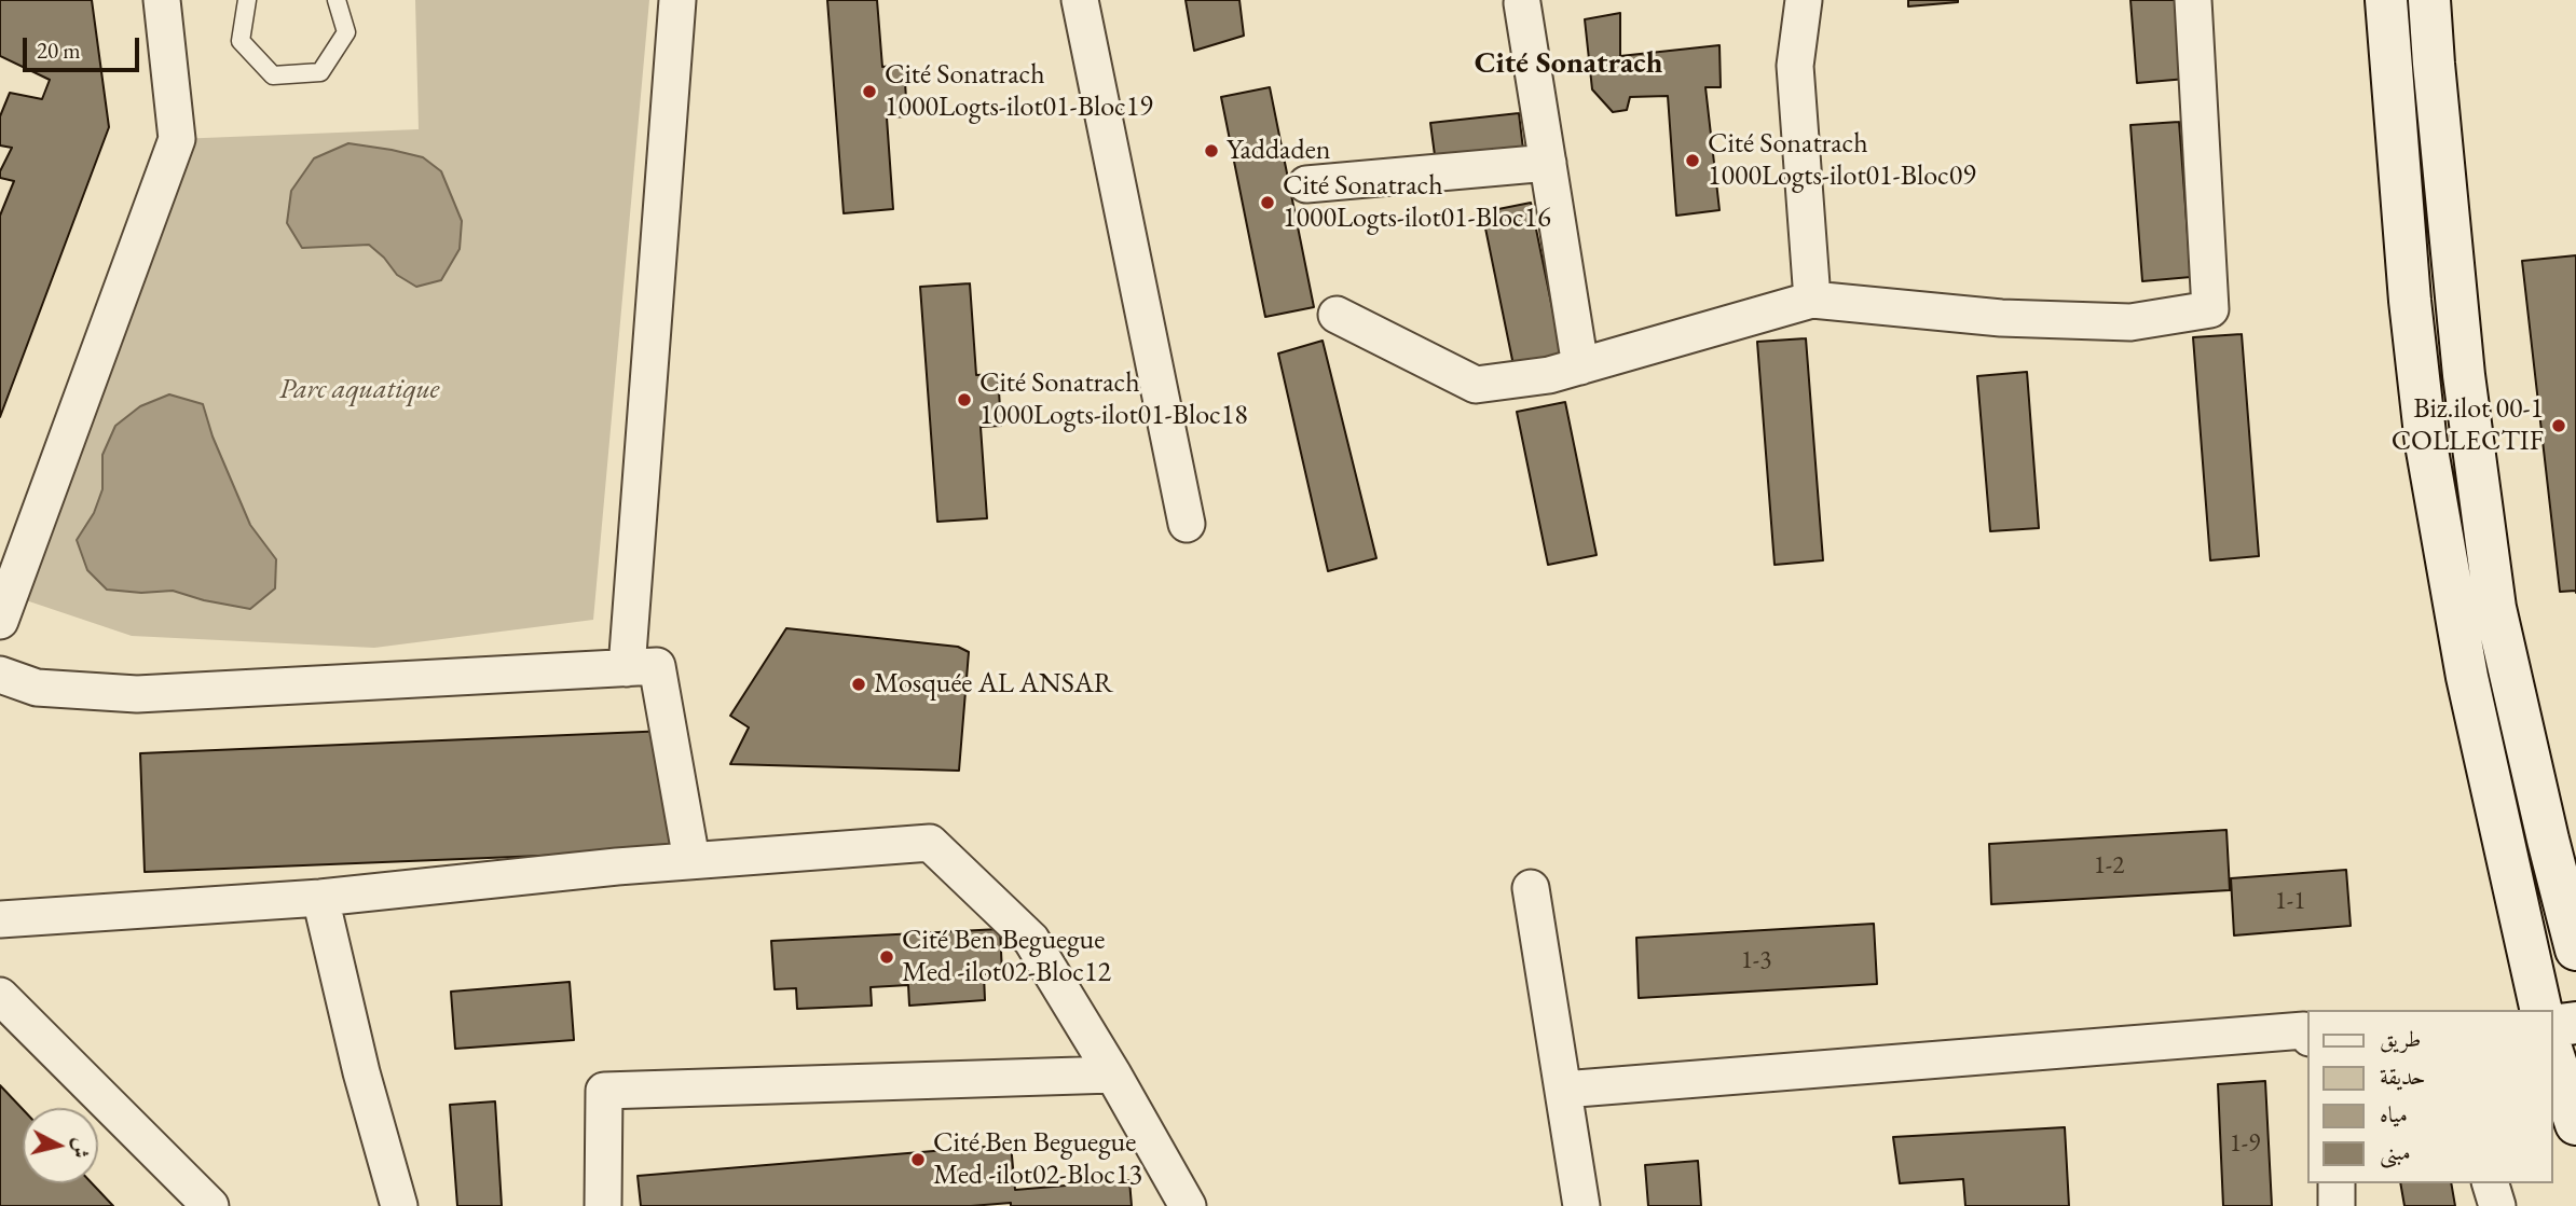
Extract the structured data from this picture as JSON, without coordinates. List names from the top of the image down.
{
  "districts": ["Cité Sonatrach"],
  "parks": ["Parc aquatique"],
  "places": [
    "Cité Sonatrach 1000Logts-ilot01-Bloc19",
    "Yaddaden",
    "Cité Sonatrach 1000Logts-ilot01-Bloc09",
    "Cité Sonatrach 1000Logts-ilot01-Bloc16",
    "Cité Sonatrach 1000Logts-ilot01-Bloc18",
    "Biz.ilot 00-1 COLLECTIF",
    "Mosquée AL ANSAR",
    "Cité Ben Beguegue Med -ilot02-Bloc12",
    "Cité Ben Beguegue Med -ilot02-Bloc13"
  ],
  "house_numbers": [
    "1-2",
    "1-1",
    "1-3",
    "1-9"
  ],
  "legend": [
    "طريق",
    "حديقة",
    "مياه",
    "مبنى"
  ],
  "scale_bar": "20 m",
  "north": "right"
}
